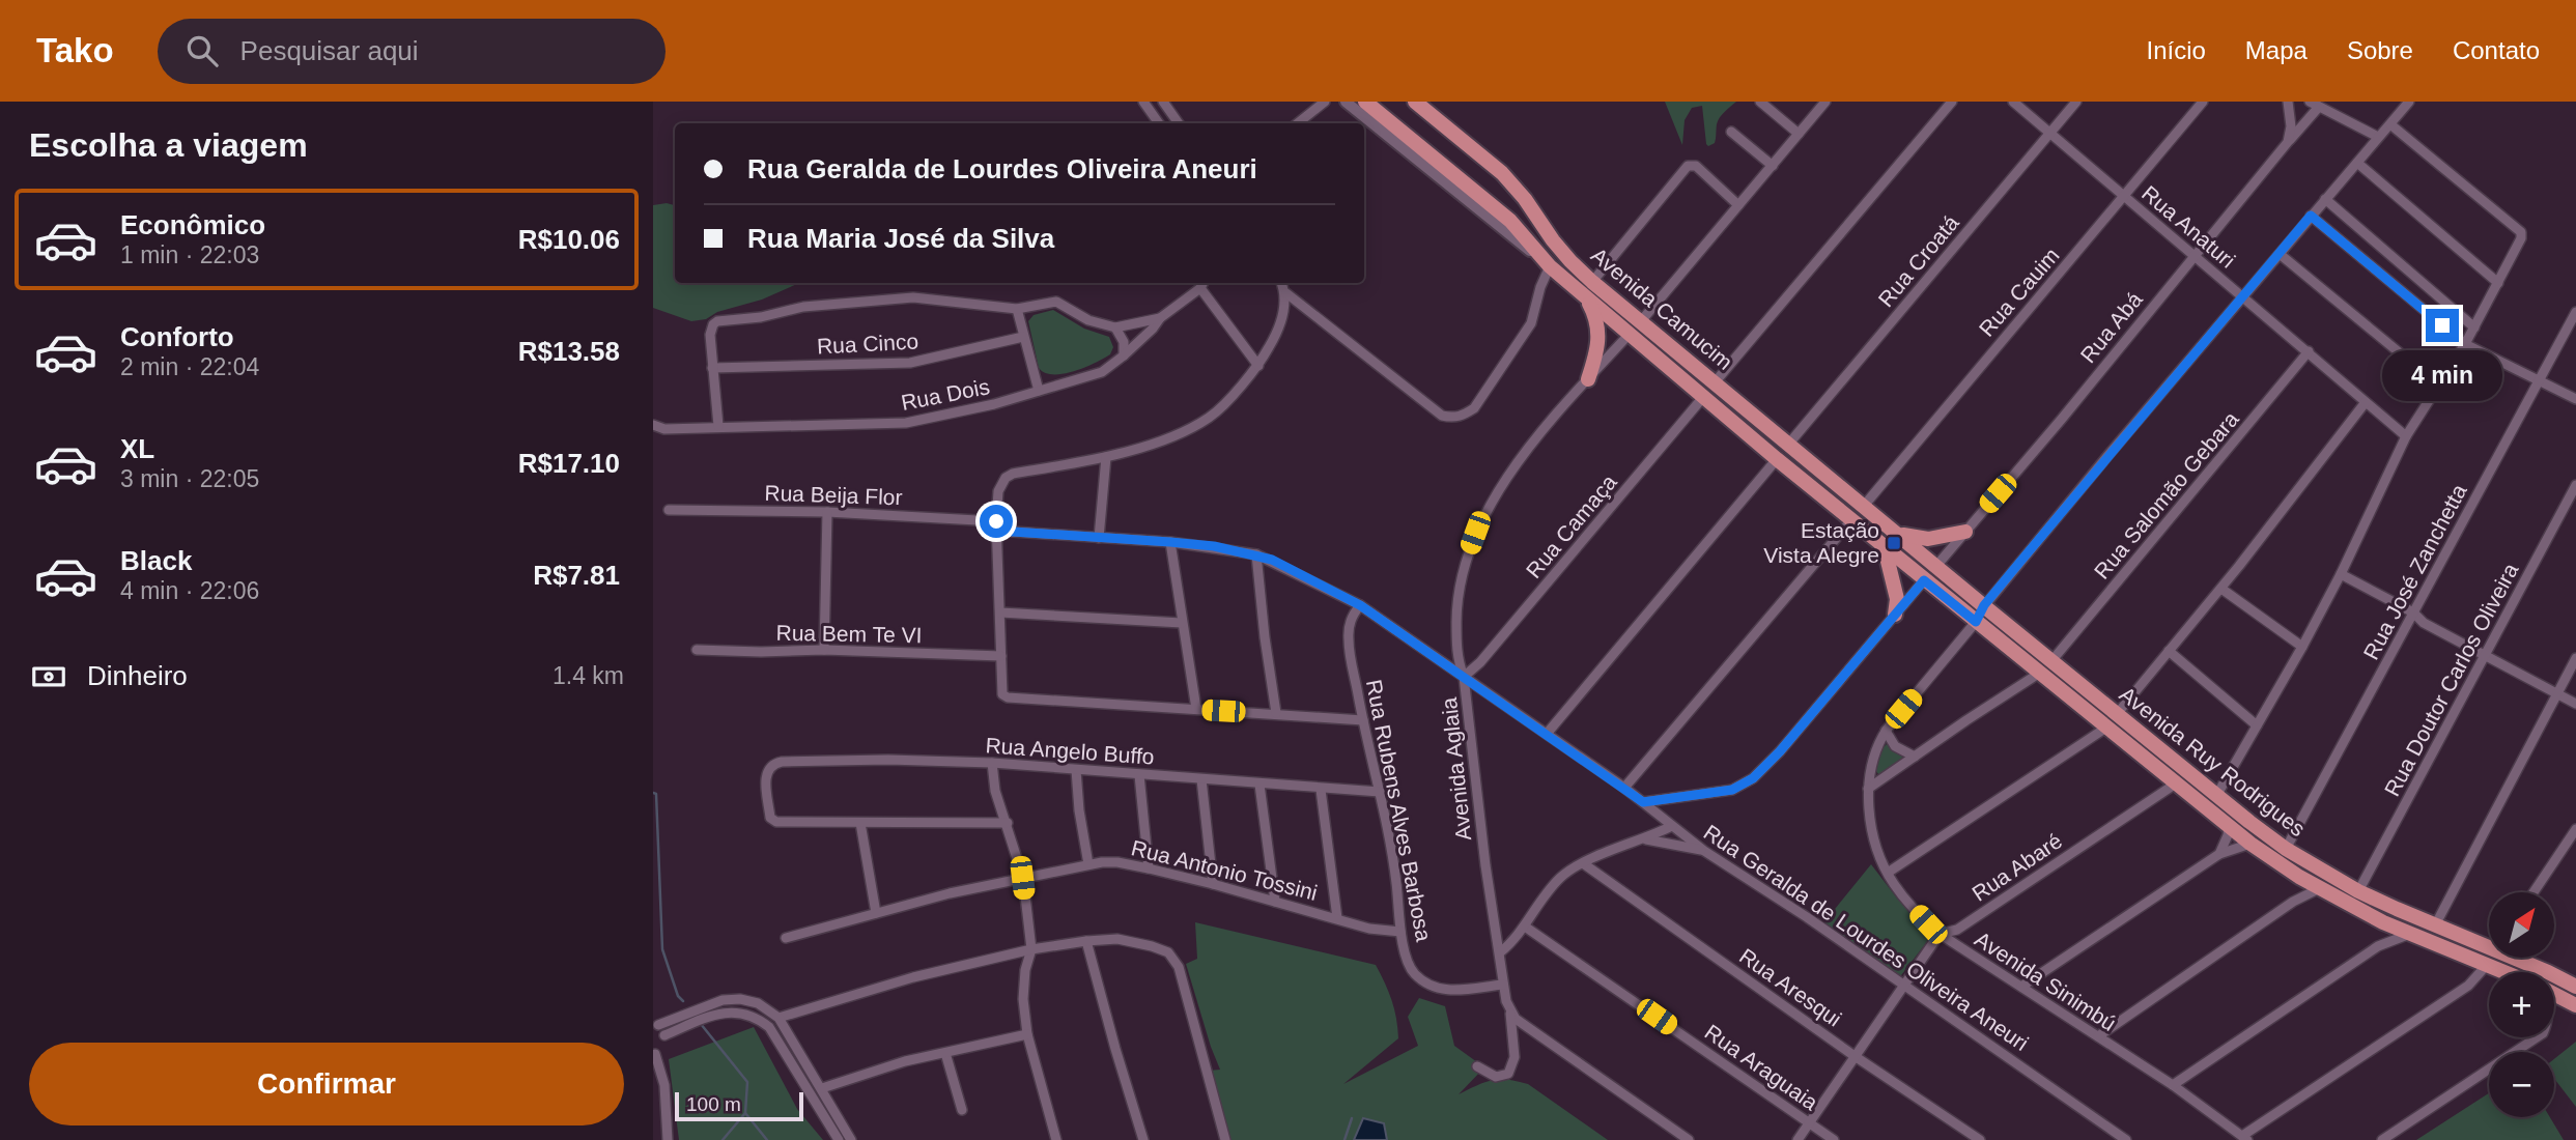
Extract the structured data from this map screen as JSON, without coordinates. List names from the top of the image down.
{
  "streets": {
    "main road": ["Avenida Camucim", "Avenida Ruy Rodrigues"],
    "street": [
      "Rua Anaturi",
      "Rua Croatá",
      "Rua Cauim",
      "Rua Abá",
      "Rua Cinco",
      "Rua Dois",
      "Rua Beija Flor",
      "Rua Salomão Gebara",
      "Rua Camaça",
      "Rua José Zanchetta",
      "Rua Bem Te VI",
      "Rua Doutor Carlos Oliveira",
      "Rua Angelo Buffo",
      "Avenida Aglaia",
      "Rua Rubens Alves Barbosa",
      "Rua Abaré",
      "Rua Antonio Tossini",
      "Rua Geralda de Lourdes Oliveira Aneuri",
      "Avenida Sinimbú",
      "Rua Aresqui",
      "Rua Araguaia"
    ]
  },
  "crossings": [
    ["Rua Anaturi", "Rua Croatá"],
    ["Rua Anaturi", "Rua Cauim"],
    ["Rua Anaturi", "Rua Abá"],
    ["Rua Anaturi", "Rua Salomão Gebara"],
    ["Rua Croatá", "Avenida Camucim"],
    ["Rua Cauim", "Avenida Camucim"],
    ["Avenida Camucim", "Rua Camaça"],
    ["Avenida Camucim", "Avenida Ruy Rodrigues"],
    ["Avenida Camucim", "Avenida Aglaia"],
    ["Rua Abá", "Avenida Ruy Rodrigues"],
    ["Rua Beija Flor", "Rua Geralda de Lourdes Oliveira Aneuri"],
    ["Rua Salomão Gebara", "Avenida Ruy Rodrigues"],
    ["Rua Camaça", "Avenida Aglaia"],
    ["Rua Camaça", "Rua Geralda de Lourdes Oliveira Aneuri"],
    ["Rua José Zanchetta", "Avenida Ruy Rodrigues"],
    ["Rua Doutor Carlos Oliveira", "Avenida Ruy Rodrigues"],
    ["Rua Angelo Buffo", "Rua Rubens Alves Barbosa"],
    ["Avenida Ruy Rodrigues", "Rua Abaré"],
    ["Avenida Ruy Rodrigues", "Avenida Sinimbú"],
    ["Avenida Aglaia", "Rua Rubens Alves Barbosa"],
    ["Avenida Aglaia", "Rua Geralda de Lourdes Oliveira Aneuri"],
    ["Rua Rubens Alves Barbosa", "Rua Antonio Tossini"],
    ["Rua Rubens Alves Barbosa", "Rua Geralda de Lourdes Oliveira Aneuri"],
    ["Rua Abaré", "Avenida Sinimbú"]
  ],
  "places": {
    "transit": ["Estação Vista Alegre"]
  },
  "scale_bar": "100 m",
  "north": "top right",
  "page": {
    "header": "Tako",
    "search": "Pesquisar aqui",
    "nav": [
      "Início",
      "Mapa",
      "Sobre",
      "Contato"
    ],
    "heading": "Escolha a viagem",
    "banner": ["Rua Geralda de Lourdes Oliveira Aneuri", "Rua Maria José da Silva"],
    "list": [
      {
        "name": "Econômico",
        "note": "1 min · 22:03",
        "value": "R$10.06"
      },
      {
        "name": "Conforto",
        "note": "2 min · 22:04",
        "value": "R$13.58"
      },
      {
        "name": "XL",
        "note": "3 min · 22:05",
        "value": "R$17.10"
      },
      {
        "name": "Black",
        "note": "4 min · 22:06",
        "value": "R$7.81"
      }
    ],
    "bubble": "4 min",
    "pay": ["Dinheiro", "1.4 km"],
    "map_buttons": ["+", "−"],
    "buttons": "Confirmar",
    "scale": "100 m"
  }
}
